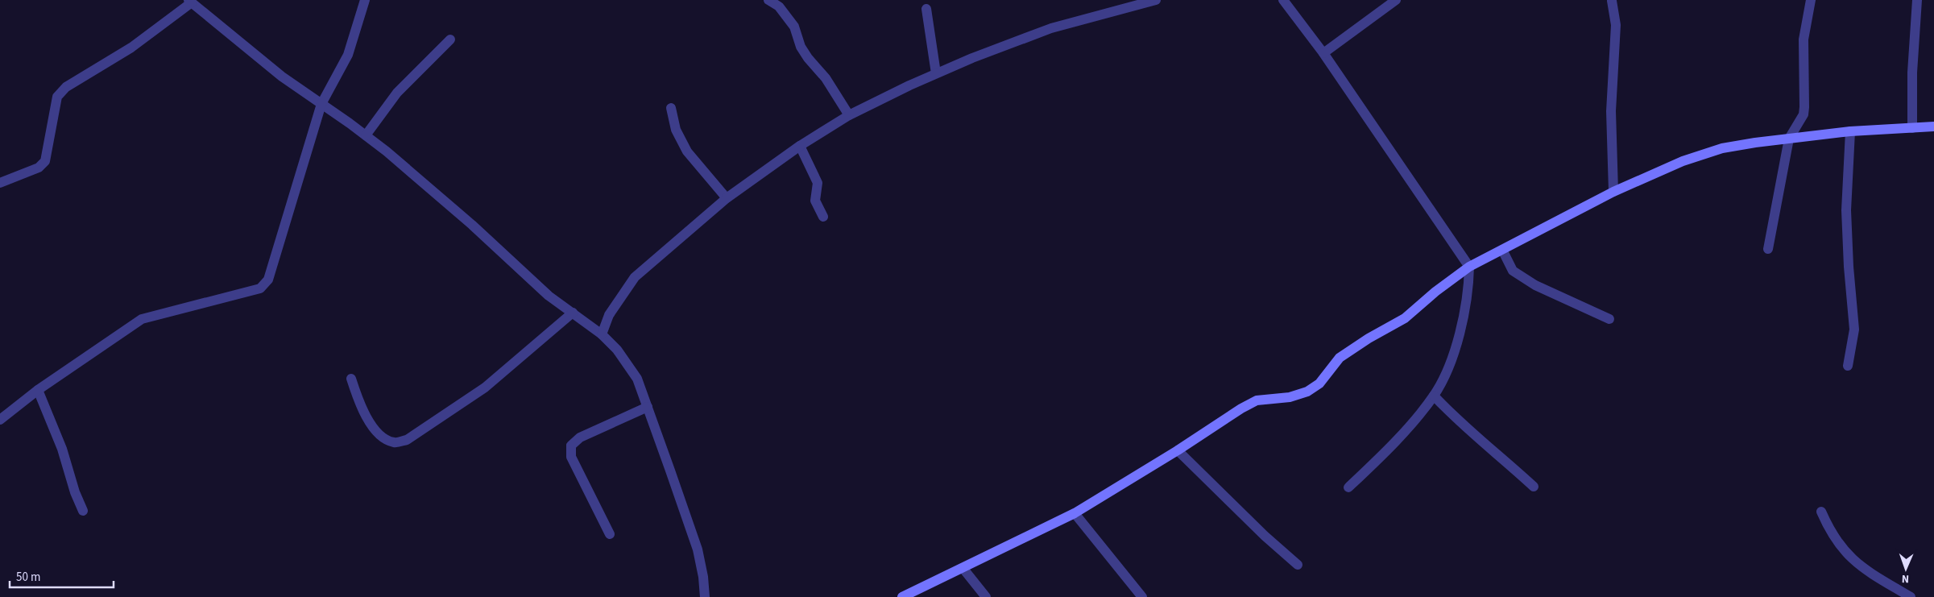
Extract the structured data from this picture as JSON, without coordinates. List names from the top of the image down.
{
  "scale_bar": "50 m",
  "north": "bottom"
}
